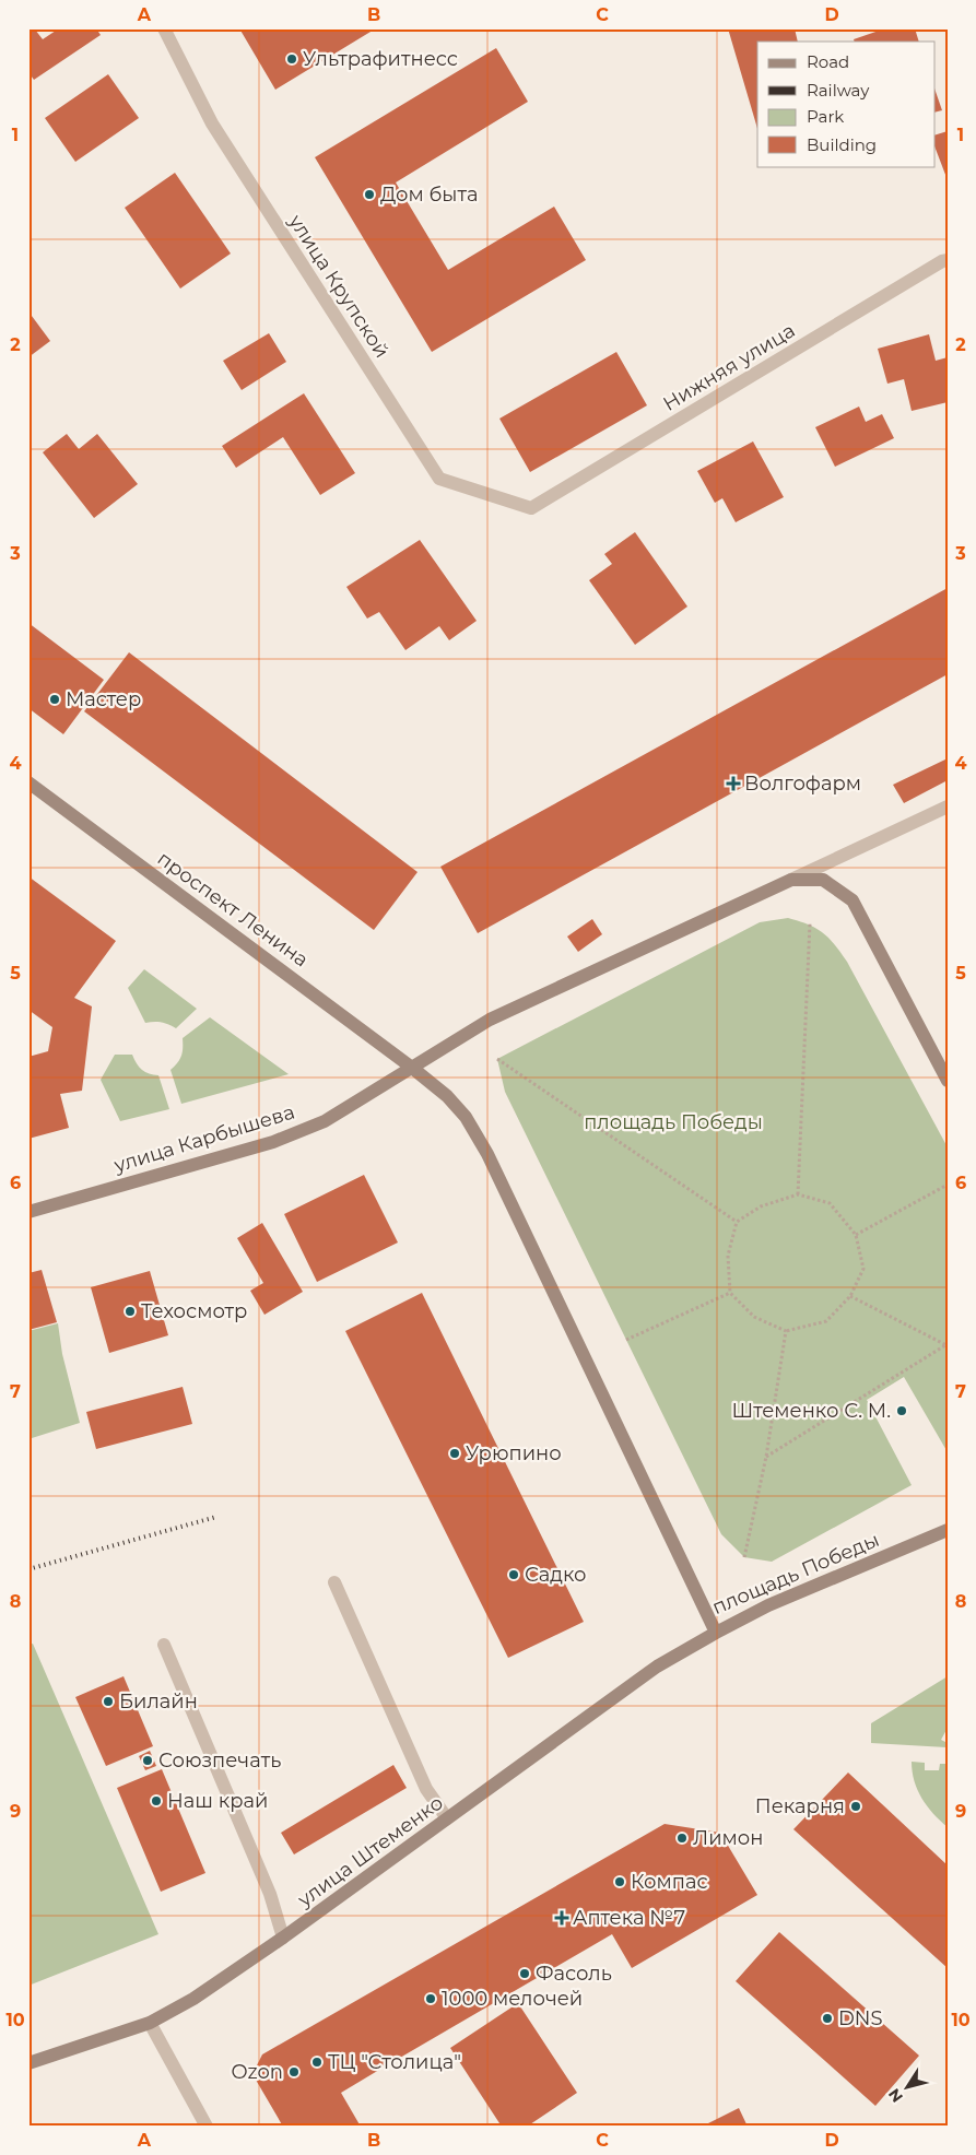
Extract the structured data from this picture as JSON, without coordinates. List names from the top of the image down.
{
  "streets": {
    "main road": [
      "проспект Ленина",
      "улица Карбышева",
      "площадь Победы",
      "улица Штеменко"
    ],
    "street": ["улица Крупской", "Нижняя улица"]
  },
  "crossings": [
    ["улица Крупской", "Нижняя улица"],
    ["проспект Ленина", "улица Карбышева"],
    ["проспект Ленина", "площадь Победы"],
    ["улица Карбышева", "площадь Победы"],
    ["площадь Победы", "улица Штеменко"]
  ],
  "parks": ["площадь Победы"],
  "places": {
    "other": [
      "Ультрафитнесс",
      "Дом быта",
      "Мастер",
      "Техосмотр",
      "Штеменко С. М.",
      "Урюпино",
      "Садко",
      "Билайн",
      "Союзпечать",
      "Наш край",
      "Пекарня",
      "Лимон",
      "Компас",
      "Фасоль",
      "1000 мелочей",
      "DNS",
      "ТЦ \"Столица\"",
      "Ozon"
    ],
    "health": ["Волгофарм", "Аптека №7"]
  },
  "legend": [
    "Road",
    "Railway",
    "Park",
    "Building"
  ],
  "north": "bottom left",
  "grid": {
    "columns": [
      "A",
      "B",
      "C",
      "D"
    ],
    "rows": [
      "1",
      "2",
      "3",
      "4",
      "5",
      "6",
      "7",
      "8",
      "9",
      "10"
    ]
  }
}
